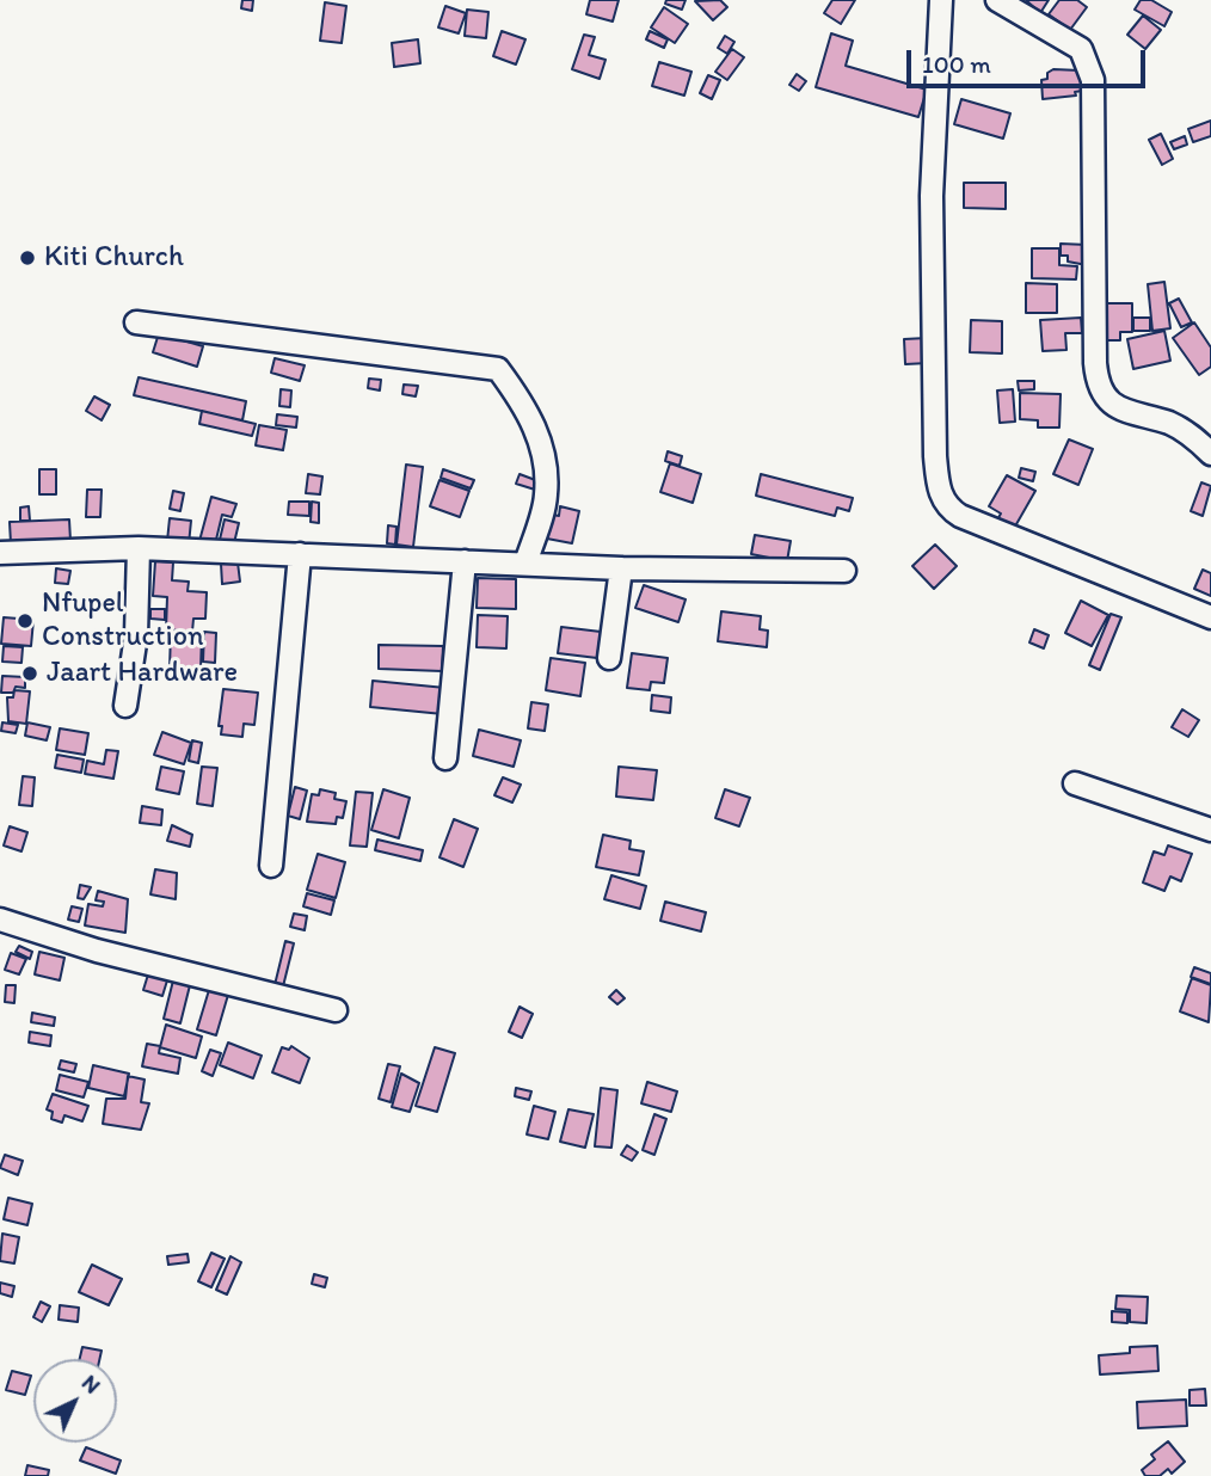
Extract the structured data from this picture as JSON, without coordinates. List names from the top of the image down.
{
  "places": ["Kiti Church", "Nfupel Construction", "Jaart Hardware"],
  "scale_bar": "100 m",
  "north": "top right"
}
